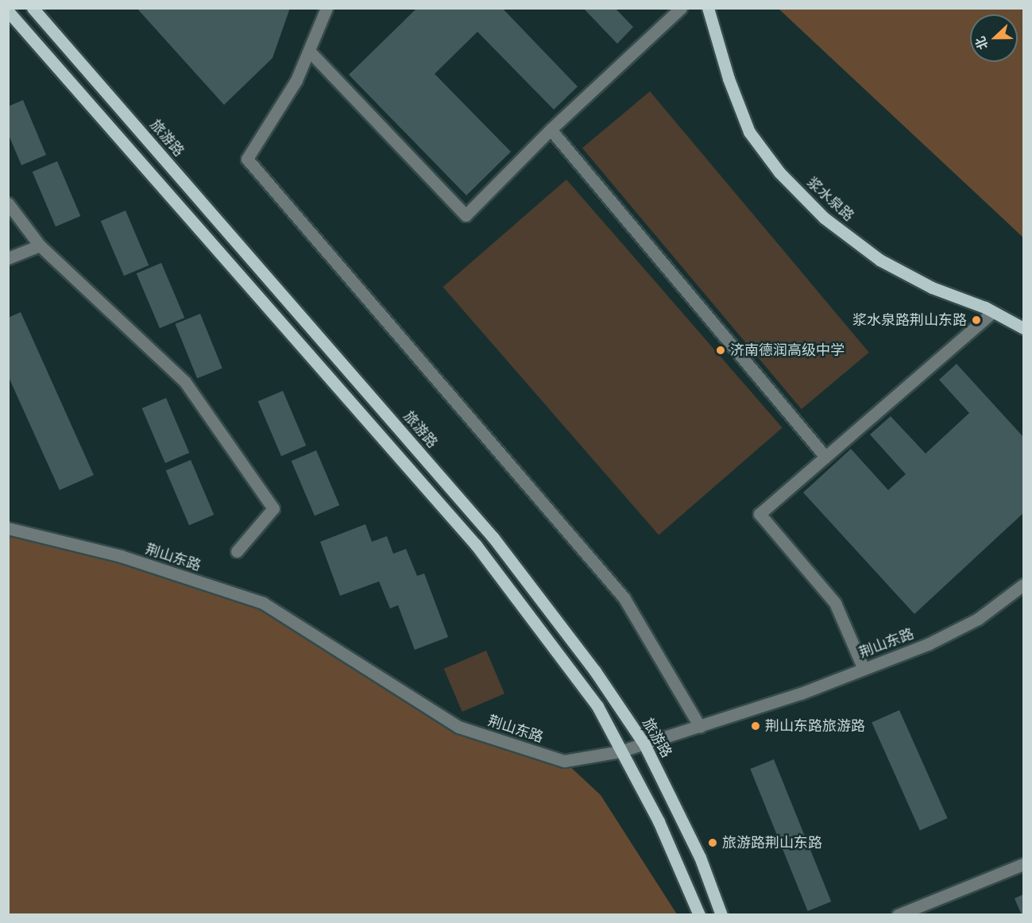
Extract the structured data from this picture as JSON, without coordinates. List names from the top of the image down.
{
  "streets": {
    "main road": ["旅游路", "浆水泉路"],
    "street": ["荆山东路"]
  },
  "crossings": [
    ["旅游路", "荆山东路"]
  ],
  "places": [
    "浆水泉路荆山东路",
    "济南德润高级中学",
    "荆山东路旅游路",
    "旅游路荆山东路"
  ],
  "north": "left"
}
